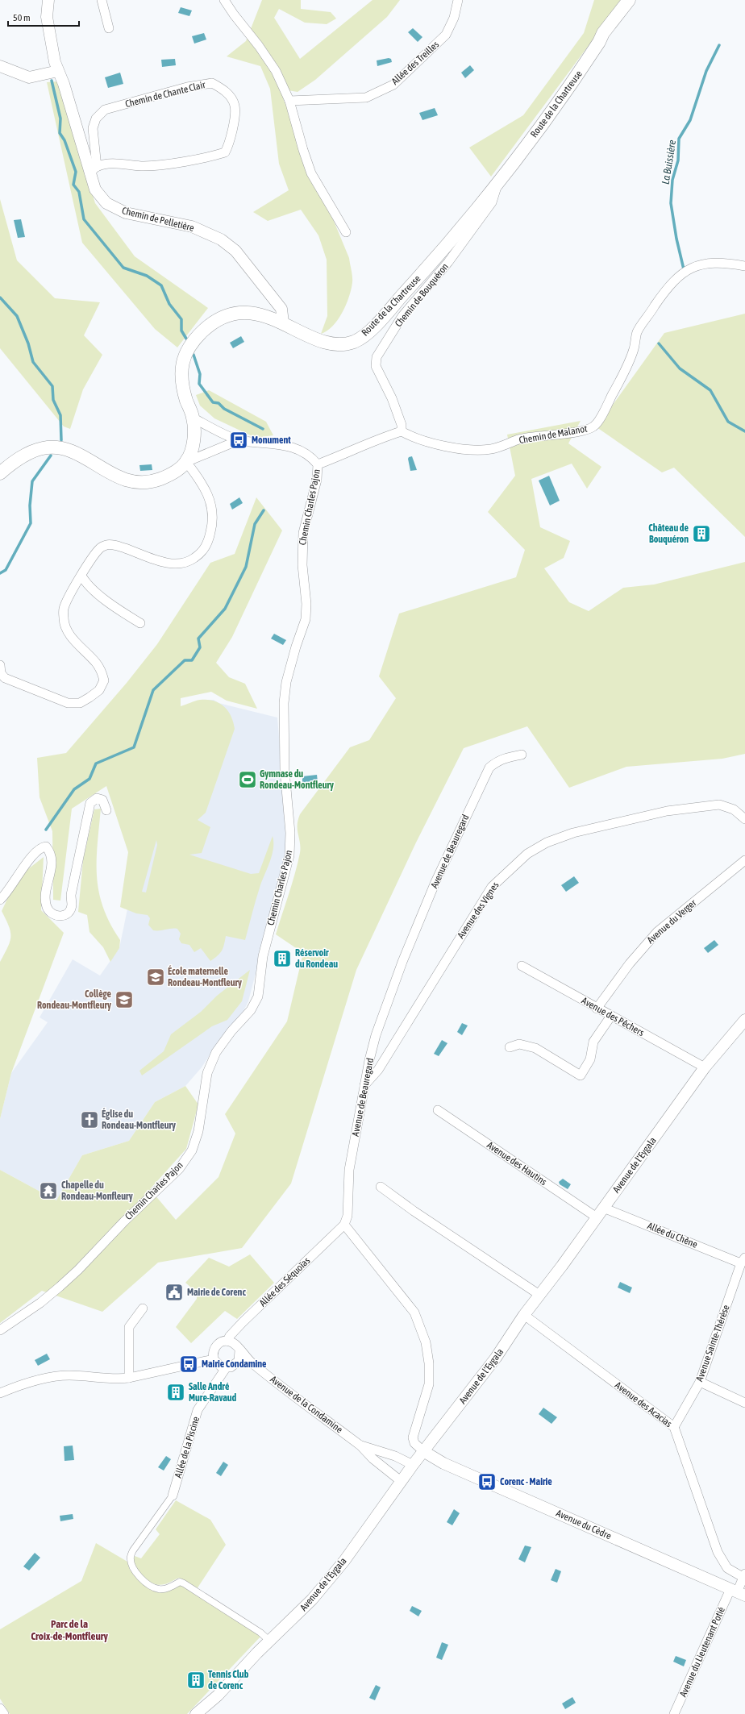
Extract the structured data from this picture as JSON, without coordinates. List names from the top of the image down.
{
  "streets": {
    "main road": ["Route de la Chartreuse"],
    "street": [
      "Allée des Treilles",
      "Chemin de Chante Clair",
      "Chemin de Pelletière",
      "Chemin de Bouquéron",
      "Chemin de Malanot",
      "Chemin Charles Pajon",
      "Avenue de Beauregard",
      "Avenue des Vignes",
      "Avenue du Verger",
      "Avenue des Pêchers",
      "Avenue des Hautins",
      "Avenue de l'Eygala",
      "Allée du Chêne",
      "Allée des Séquoïas",
      "Avenue Sainte-Thérèse",
      "Avenue de la Condamine",
      "Avenue des Acacias",
      "Allée de la Piscine",
      "Avenue du Cèdre",
      "Avenue du Lieutenant Potié"
    ]
  },
  "crossings": [
    ["Chemin de Chante Clair", "Chemin de Pelletière"],
    ["Route de la Chartreuse", "Chemin de Pelletière"],
    ["Route de la Chartreuse", "Chemin de Bouquéron"],
    ["Route de la Chartreuse", "Chemin Charles Pajon"],
    ["Chemin de Bouquéron", "Chemin de Malanot"],
    ["Avenue de Beauregard", "Avenue des Vignes"],
    ["Avenue de Beauregard", "Allée des Séquoïas"],
    ["Avenue du Verger", "Avenue des Pêchers"],
    ["Avenue des Pêchers", "Avenue de l'Eygala"],
    ["Avenue des Hautins", "Avenue de l'Eygala"],
    ["Avenue de l'Eygala", "Allée du Chêne"],
    ["Avenue de l'Eygala", "Avenue de la Condamine"],
    ["Avenue de l'Eygala", "Avenue des Acacias"],
    ["Avenue de l'Eygala", "Avenue du Cèdre"],
    ["Allée du Chêne", "Avenue Sainte-Thérèse"],
    ["Allée des Séquoïas", "Avenue de la Condamine"],
    ["Allée des Séquoïas", "Allée de la Piscine"],
    ["Avenue Sainte-Thérèse", "Avenue des Acacias"],
    ["Avenue de la Condamine", "Allée de la Piscine"],
    ["Avenue des Acacias", "Avenue du Lieutenant Potié"],
    ["Avenue du Cèdre", "Avenue du Lieutenant Potié"]
  ],
  "districts": ["Parc de la Croix-de-Montfleury"],
  "water": ["La Buissière"],
  "places": {
    "bus stop": ["Monument", "Mairie Condamine", "Corenc - Mairie"],
    "building": [
      "Château de Bouquéron",
      "Réservoir du Rondeau",
      "Salle André Mure-Ravaud",
      "Tennis Club de Corenc"
    ],
    "sports": ["Gymnase du Rondeau-Montfleury"],
    "school or university": ["École maternelle Rondeau-Montfleury", "Collège Rondeau-Montfleury"],
    "church": ["Église du Rondeau-Montfleury"],
    "temple": ["Chapelle du Rondeau-Monfleury"],
    "public building": ["Mairie de Corenc"]
  },
  "scale_bar": "50 m"
}
